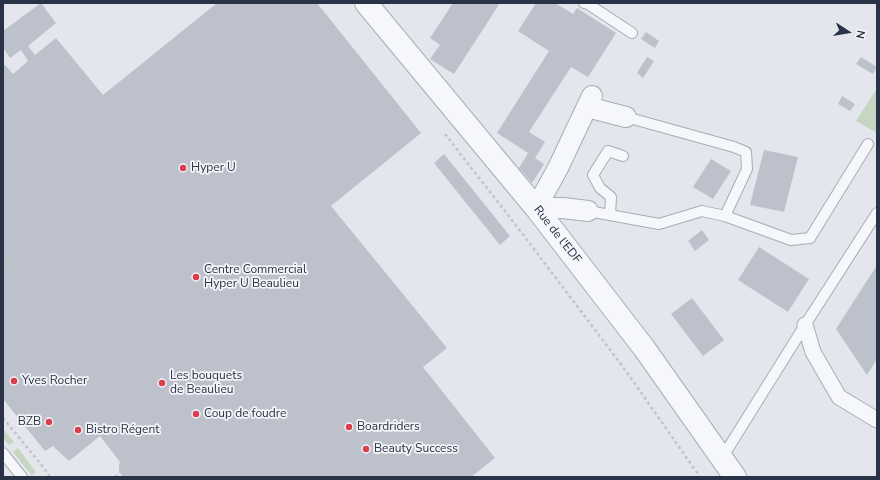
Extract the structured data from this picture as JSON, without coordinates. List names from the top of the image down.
{
  "streets": {
    "street": ["Rue de l'EDF"]
  },
  "places": [
    "Hyper U",
    "Centre Commercial Hyper U Beaulieu",
    "Yves Rocher",
    "Les bouquets de Beaulieu",
    "Coup de foudre",
    "BZB",
    "Boardriders",
    "Bistro Régent",
    "Beauty Success"
  ],
  "north": "right"
}
